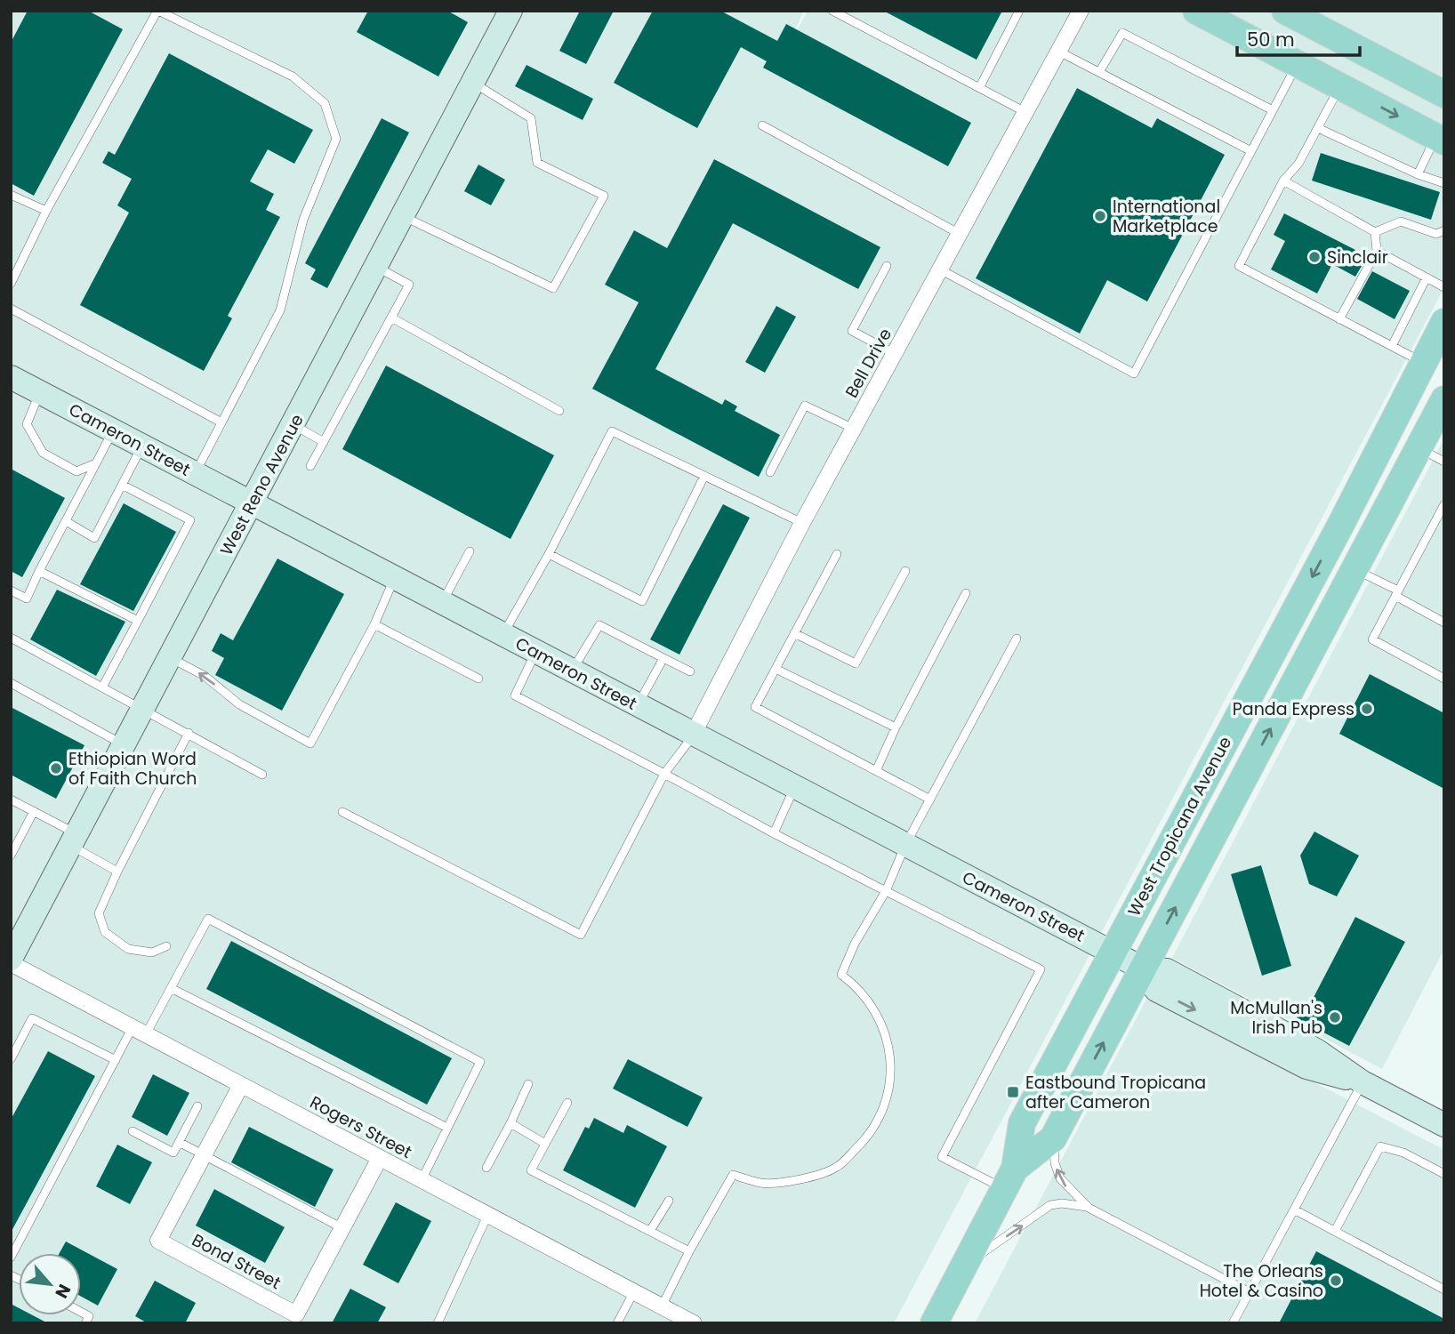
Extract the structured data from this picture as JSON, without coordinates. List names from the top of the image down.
{
  "streets": {
    "main road": ["West Tropicana Avenue"],
    "street": [
      "Bell Drive",
      "Cameron Street",
      "West Reno Avenue",
      "Rogers Street",
      "Bond Street"
    ]
  },
  "crossings": [
    ["Bell Drive", "Cameron Street"],
    ["Cameron Street", "West Reno Avenue"],
    ["Cameron Street", "West Tropicana Avenue"],
    ["West Reno Avenue", "Rogers Street"],
    ["Rogers Street", "Bond Street"]
  ],
  "places": {
    "other": [
      "International Marketplace",
      "Sinclair",
      "Panda Express",
      "Ethiopian Word of Faith Church",
      "McMullan's Irish Pub",
      "The Orleans Hotel & Casino"
    ],
    "transit": ["Eastbound Tropicana after Cameron"]
  },
  "scale_bar": "50 m",
  "north": "bottom right"
}
